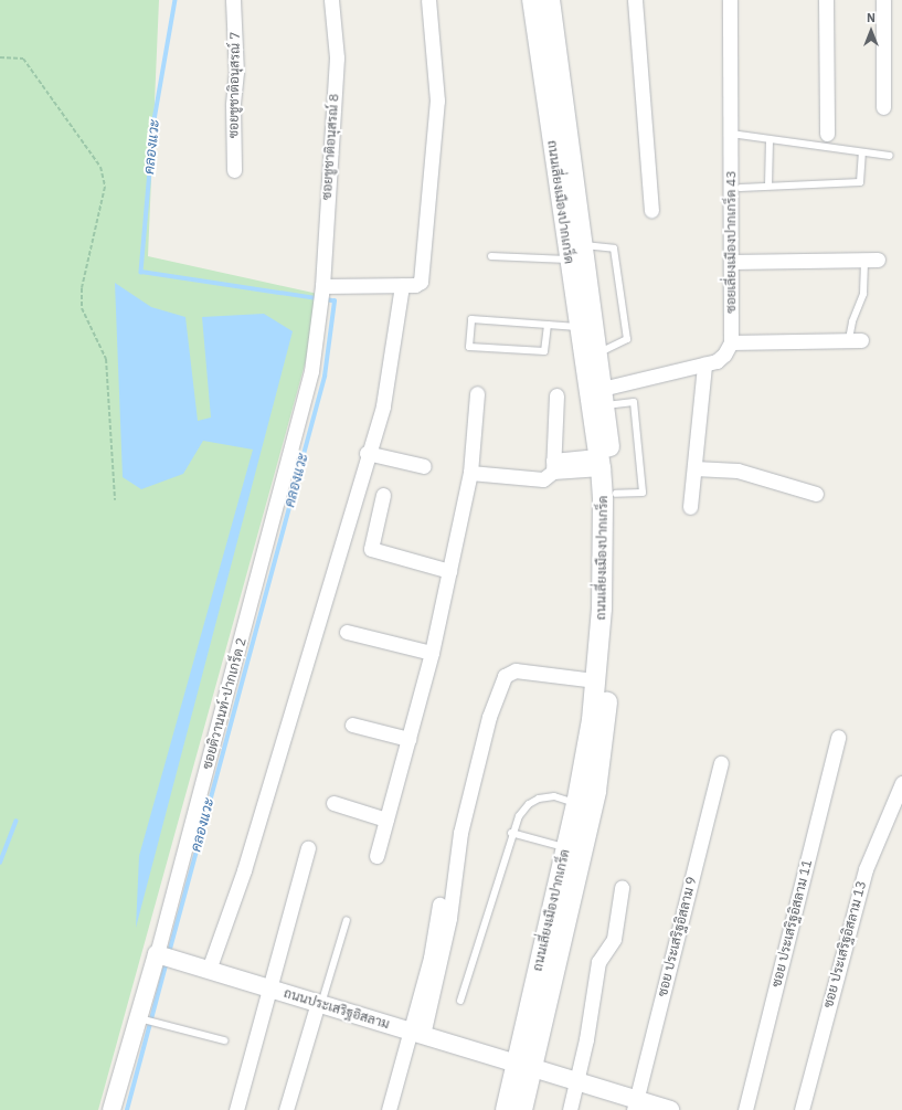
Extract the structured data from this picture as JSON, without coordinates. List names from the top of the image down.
{
  "streets": {
    "main road": ["ถนนเลี่ยงเมืองปากเกร็ด"],
    "street": [
      "ซอยชูชาติอนุสรณ์ 7",
      "ซอยชูชาติอนุสรณ์ 8",
      "ซอยเลี่ยงเมืองปากเกร็ด 43",
      "ซอยติวานนท์-ปากเกร็ด 2",
      "ซอย ประเสริฐอิสลาม 11",
      "ซอย ประเสริฐอิสลาม 9",
      "ซอย ประเสริฐอิสลาม 13",
      "ถนนประเสริฐอิสลาม"
    ]
  },
  "crossings": [
    ["ซอยชูชาติอนุสรณ์ 8", "ซอยติวานนท์-ปากเกร็ด 2"],
    ["ถนนเลี่ยงเมืองปากเกร็ด", "ถนนประเสริฐอิสลาม"],
    ["ซอยติวานนท์-ปากเกร็ด 2", "ถนนประเสริฐอิสลาม"],
    ["ซอย ประเสริฐอิสลาม 9", "ถนนประเสริฐอิสลาม"]
  ],
  "water": ["คลองแวะ"],
  "north": "top"
}
